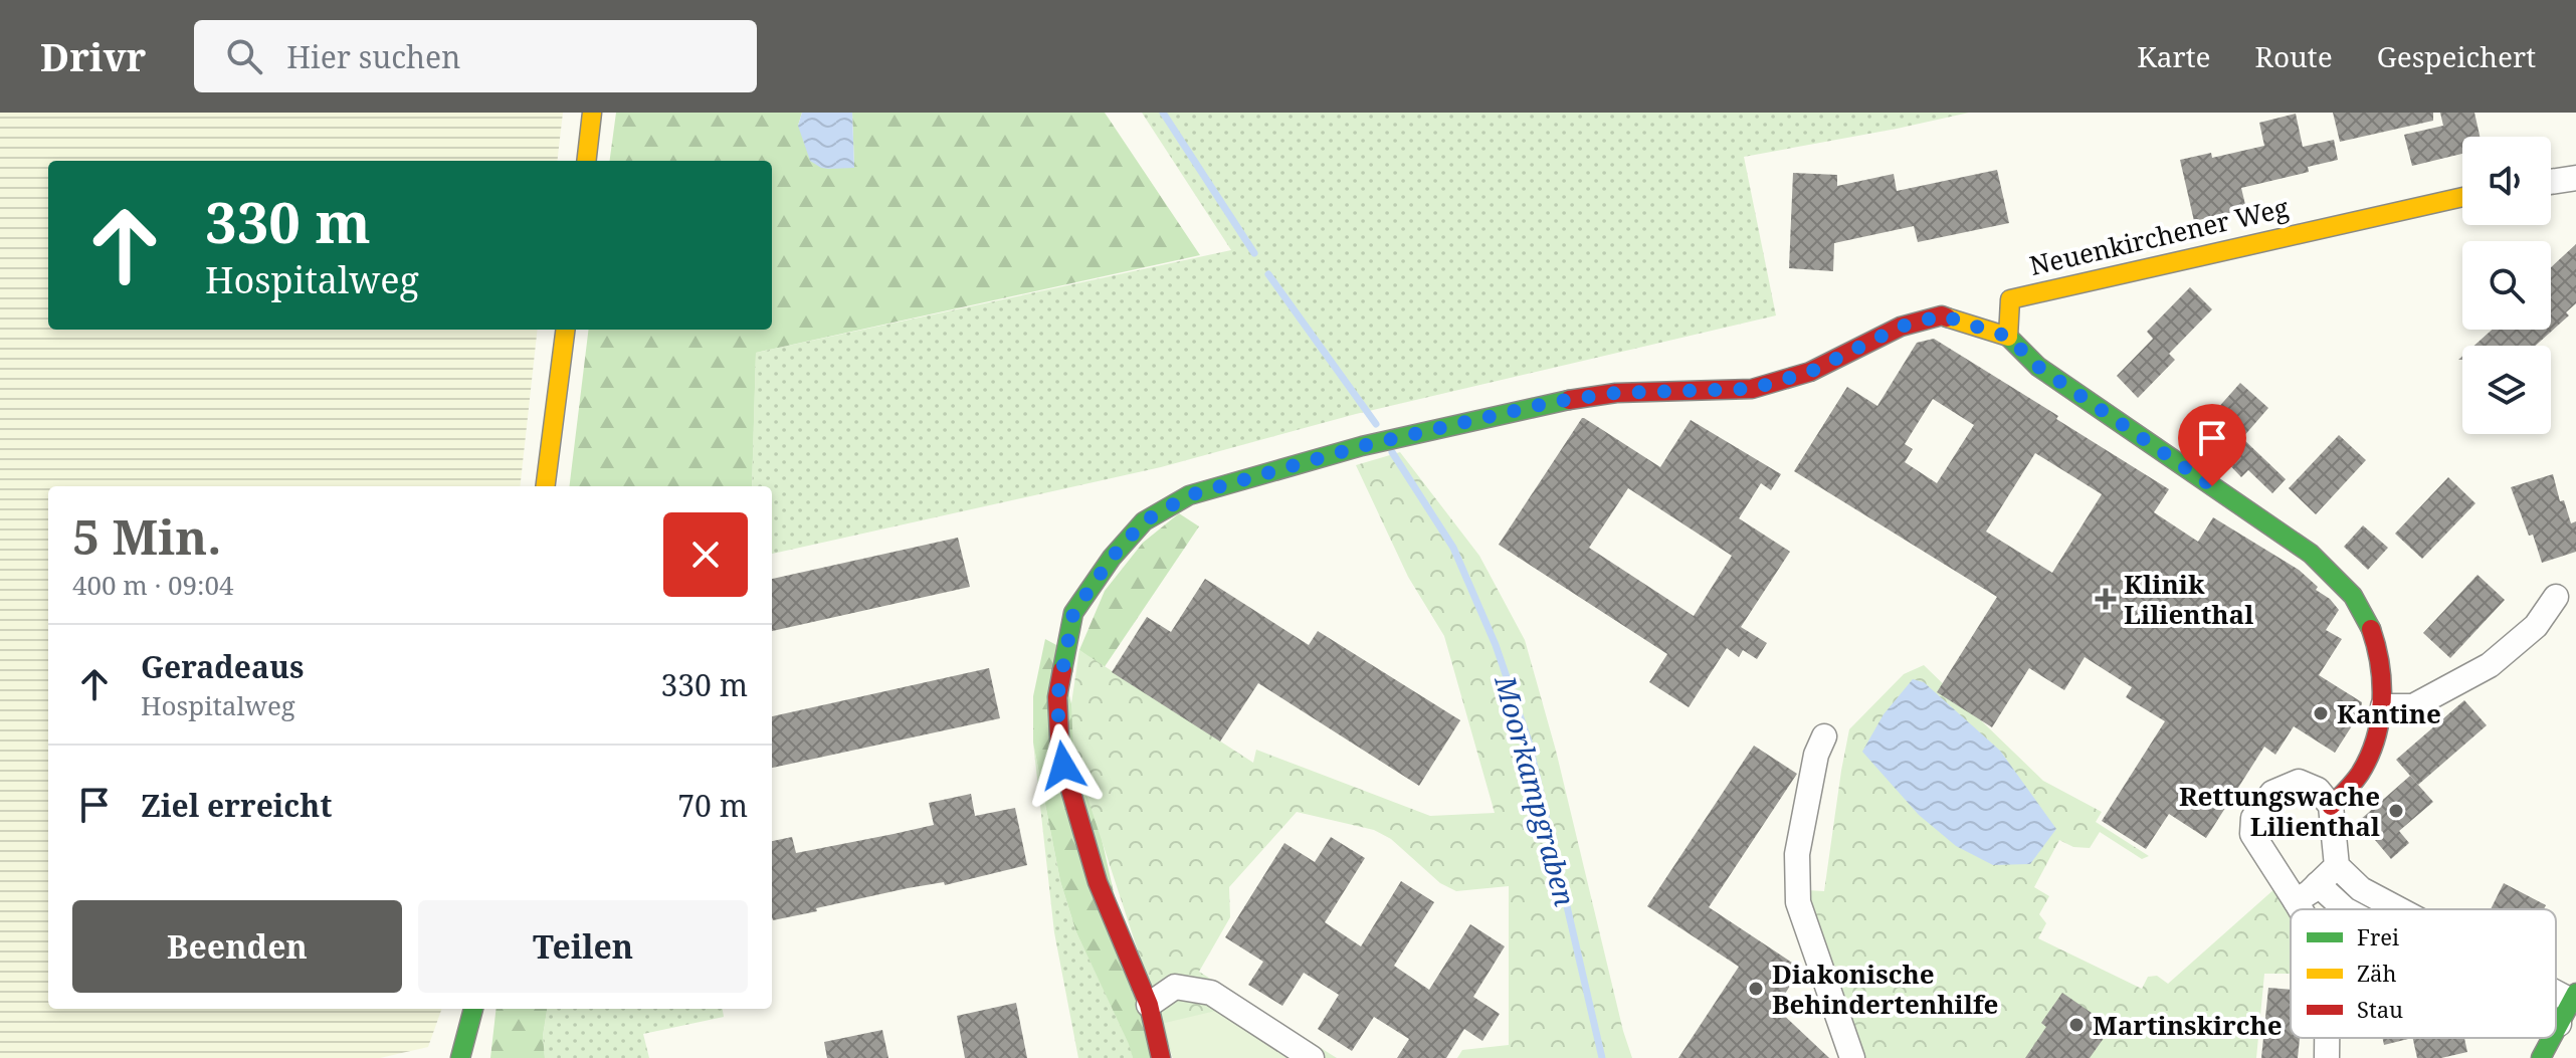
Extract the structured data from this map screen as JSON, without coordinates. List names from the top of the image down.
{
  "streets": {
    "street": ["Neuenkirchener Weg"]
  },
  "water": ["Moorkampgraben"],
  "places": {
    "health": ["Klinik Lilienthal"],
    "other": [
      "Kantine",
      "Rettungswache Lilienthal",
      "Diakonische Behindertenhilfe",
      "Martinskirche"
    ]
  },
  "legend": ["Frei", "Zäh", "Stau"],
  "page": {
    "header": "Drivr",
    "search": "Hier suchen",
    "nav": ["Karte", "Route", "Gespeichert"],
    "turn": ["330 m", "Hospitalweg"],
    "heading": ["5 Min.", "400 m · 09:04"],
    "list": [
      {
        "name": "Geradeaus",
        "note": "Hospitalweg",
        "value": "330 m"
      },
      {
        "name": "Ziel erreicht",
        "value": "70 m"
      }
    ],
    "buttons": ["Beenden", "Teilen"]
  }
}
